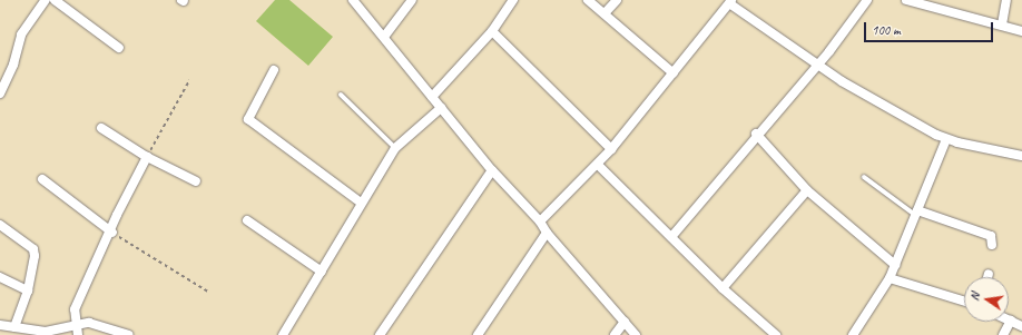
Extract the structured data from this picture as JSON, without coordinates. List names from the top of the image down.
{
  "scale_bar": "100 m",
  "north": "left"
}
